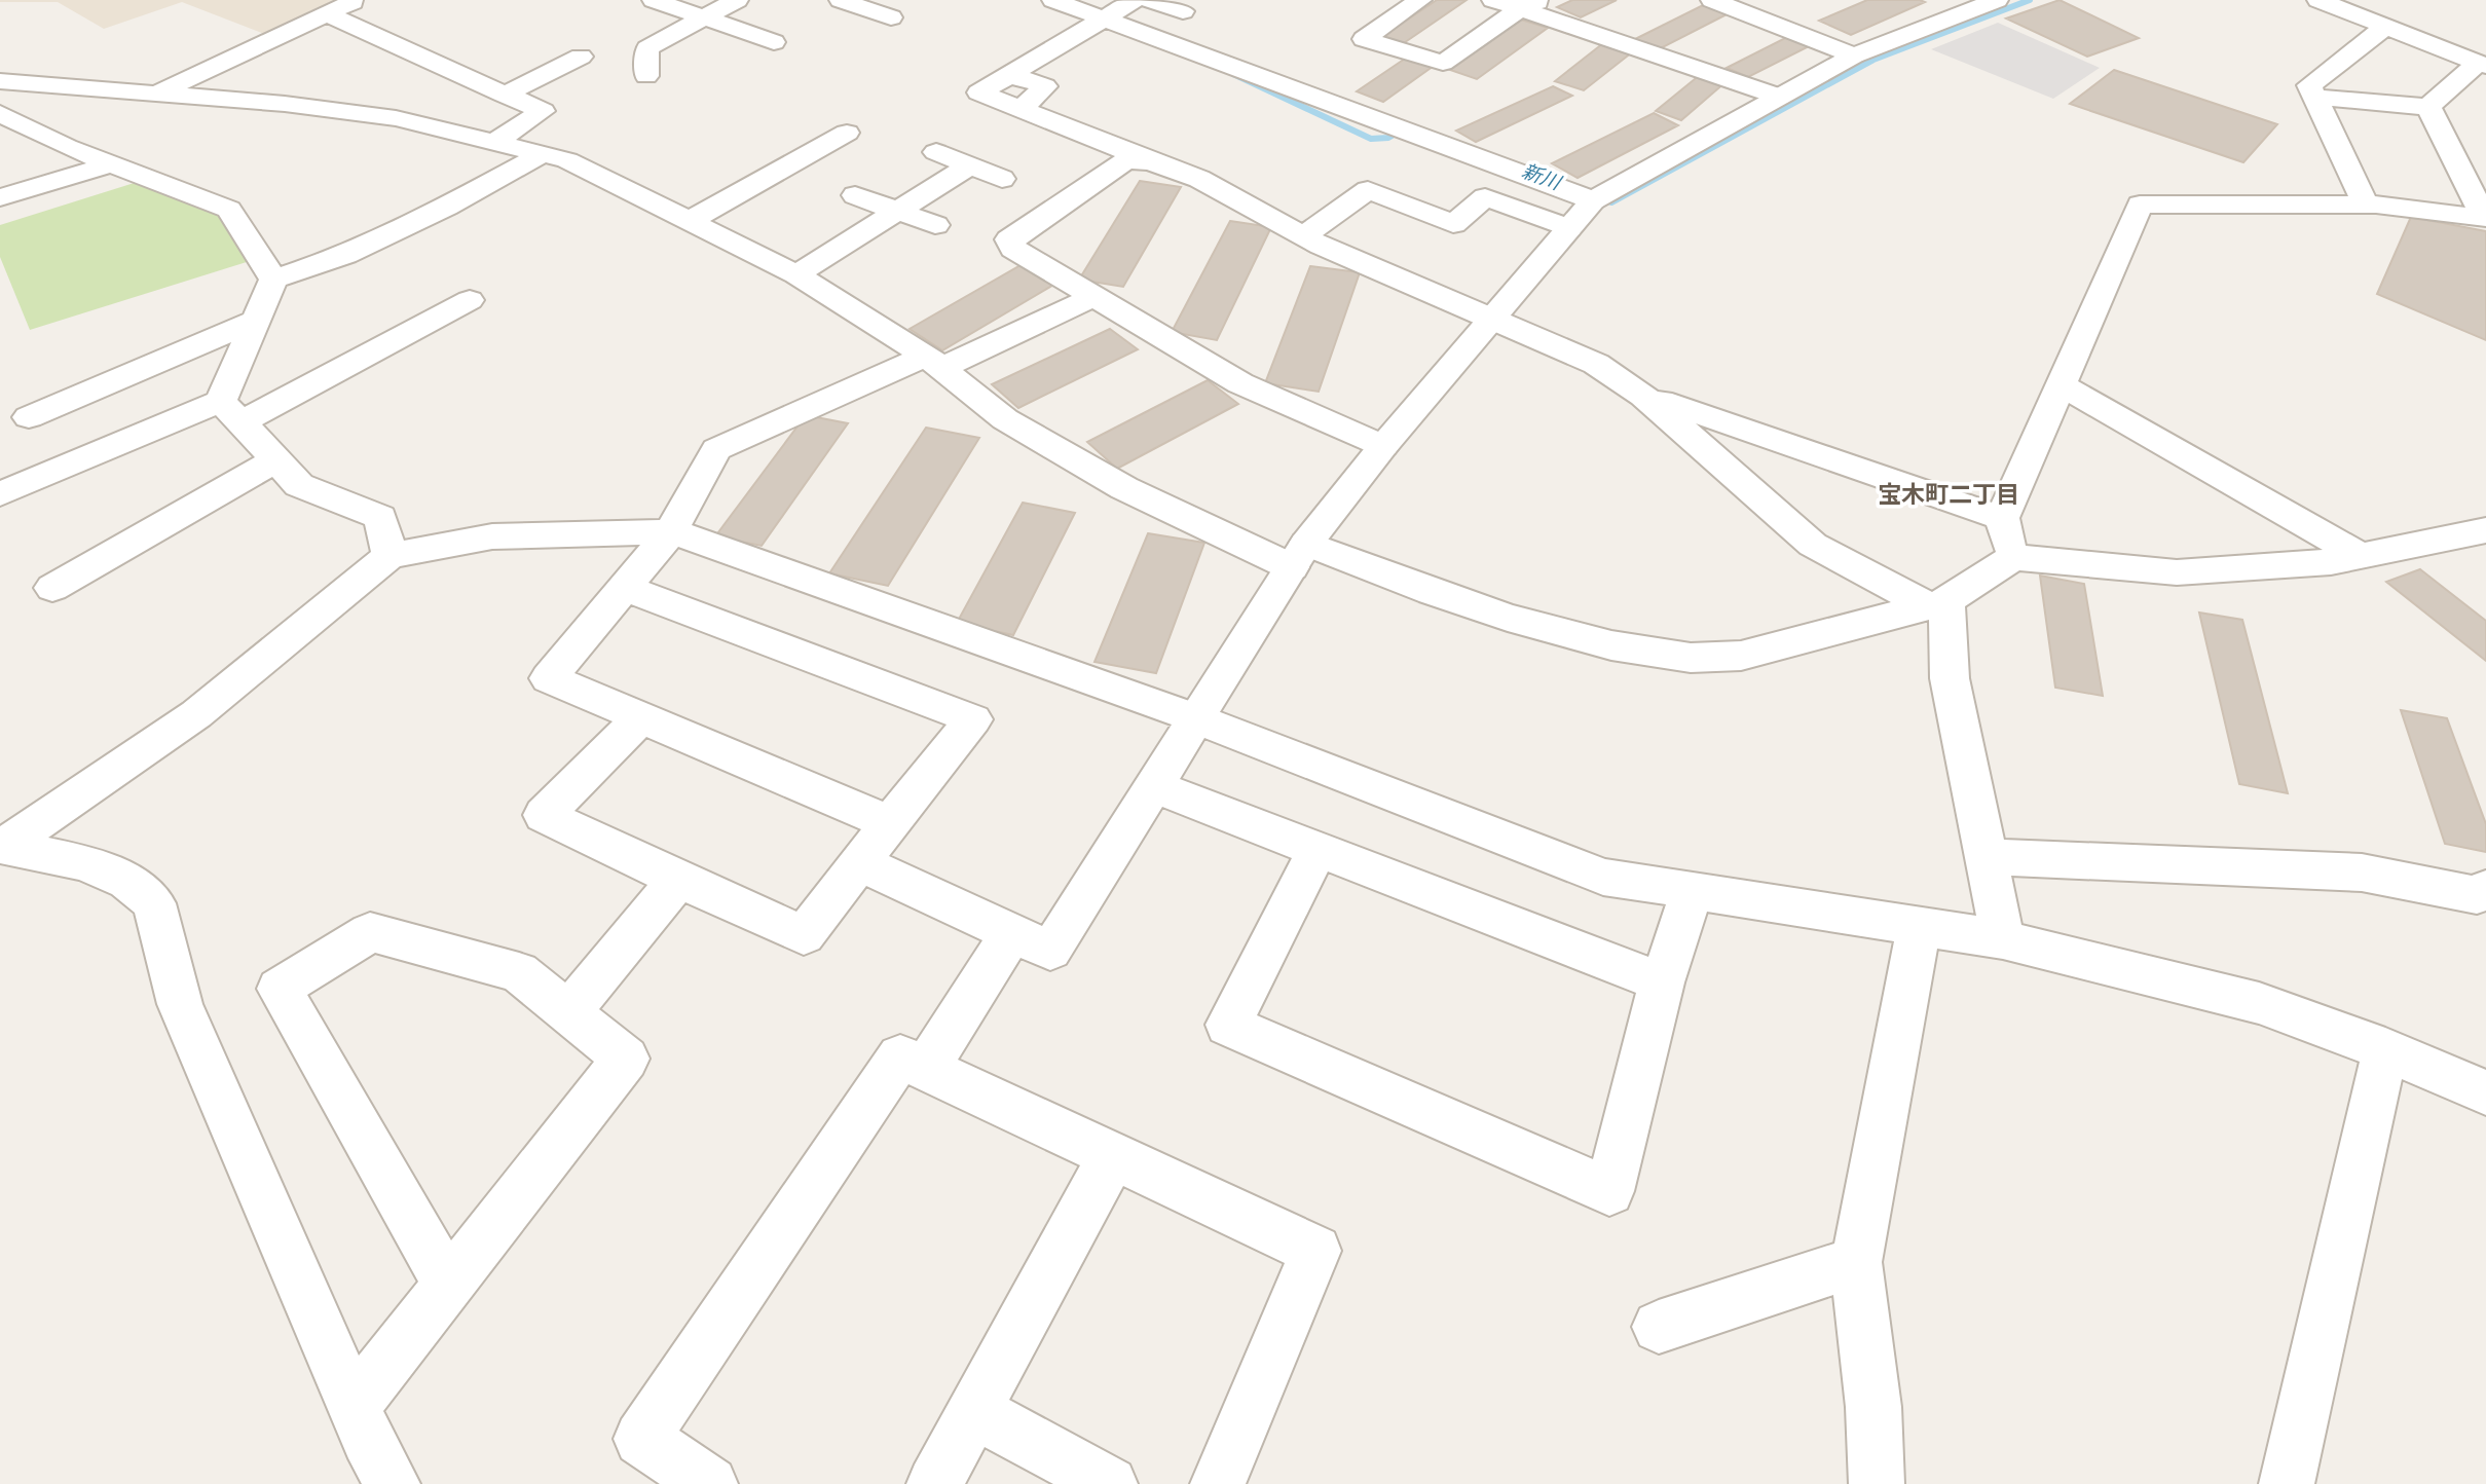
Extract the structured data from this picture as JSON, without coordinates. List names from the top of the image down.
{
  "districts": ["宝木町二丁目"],
  "water": ["新川"]
}
